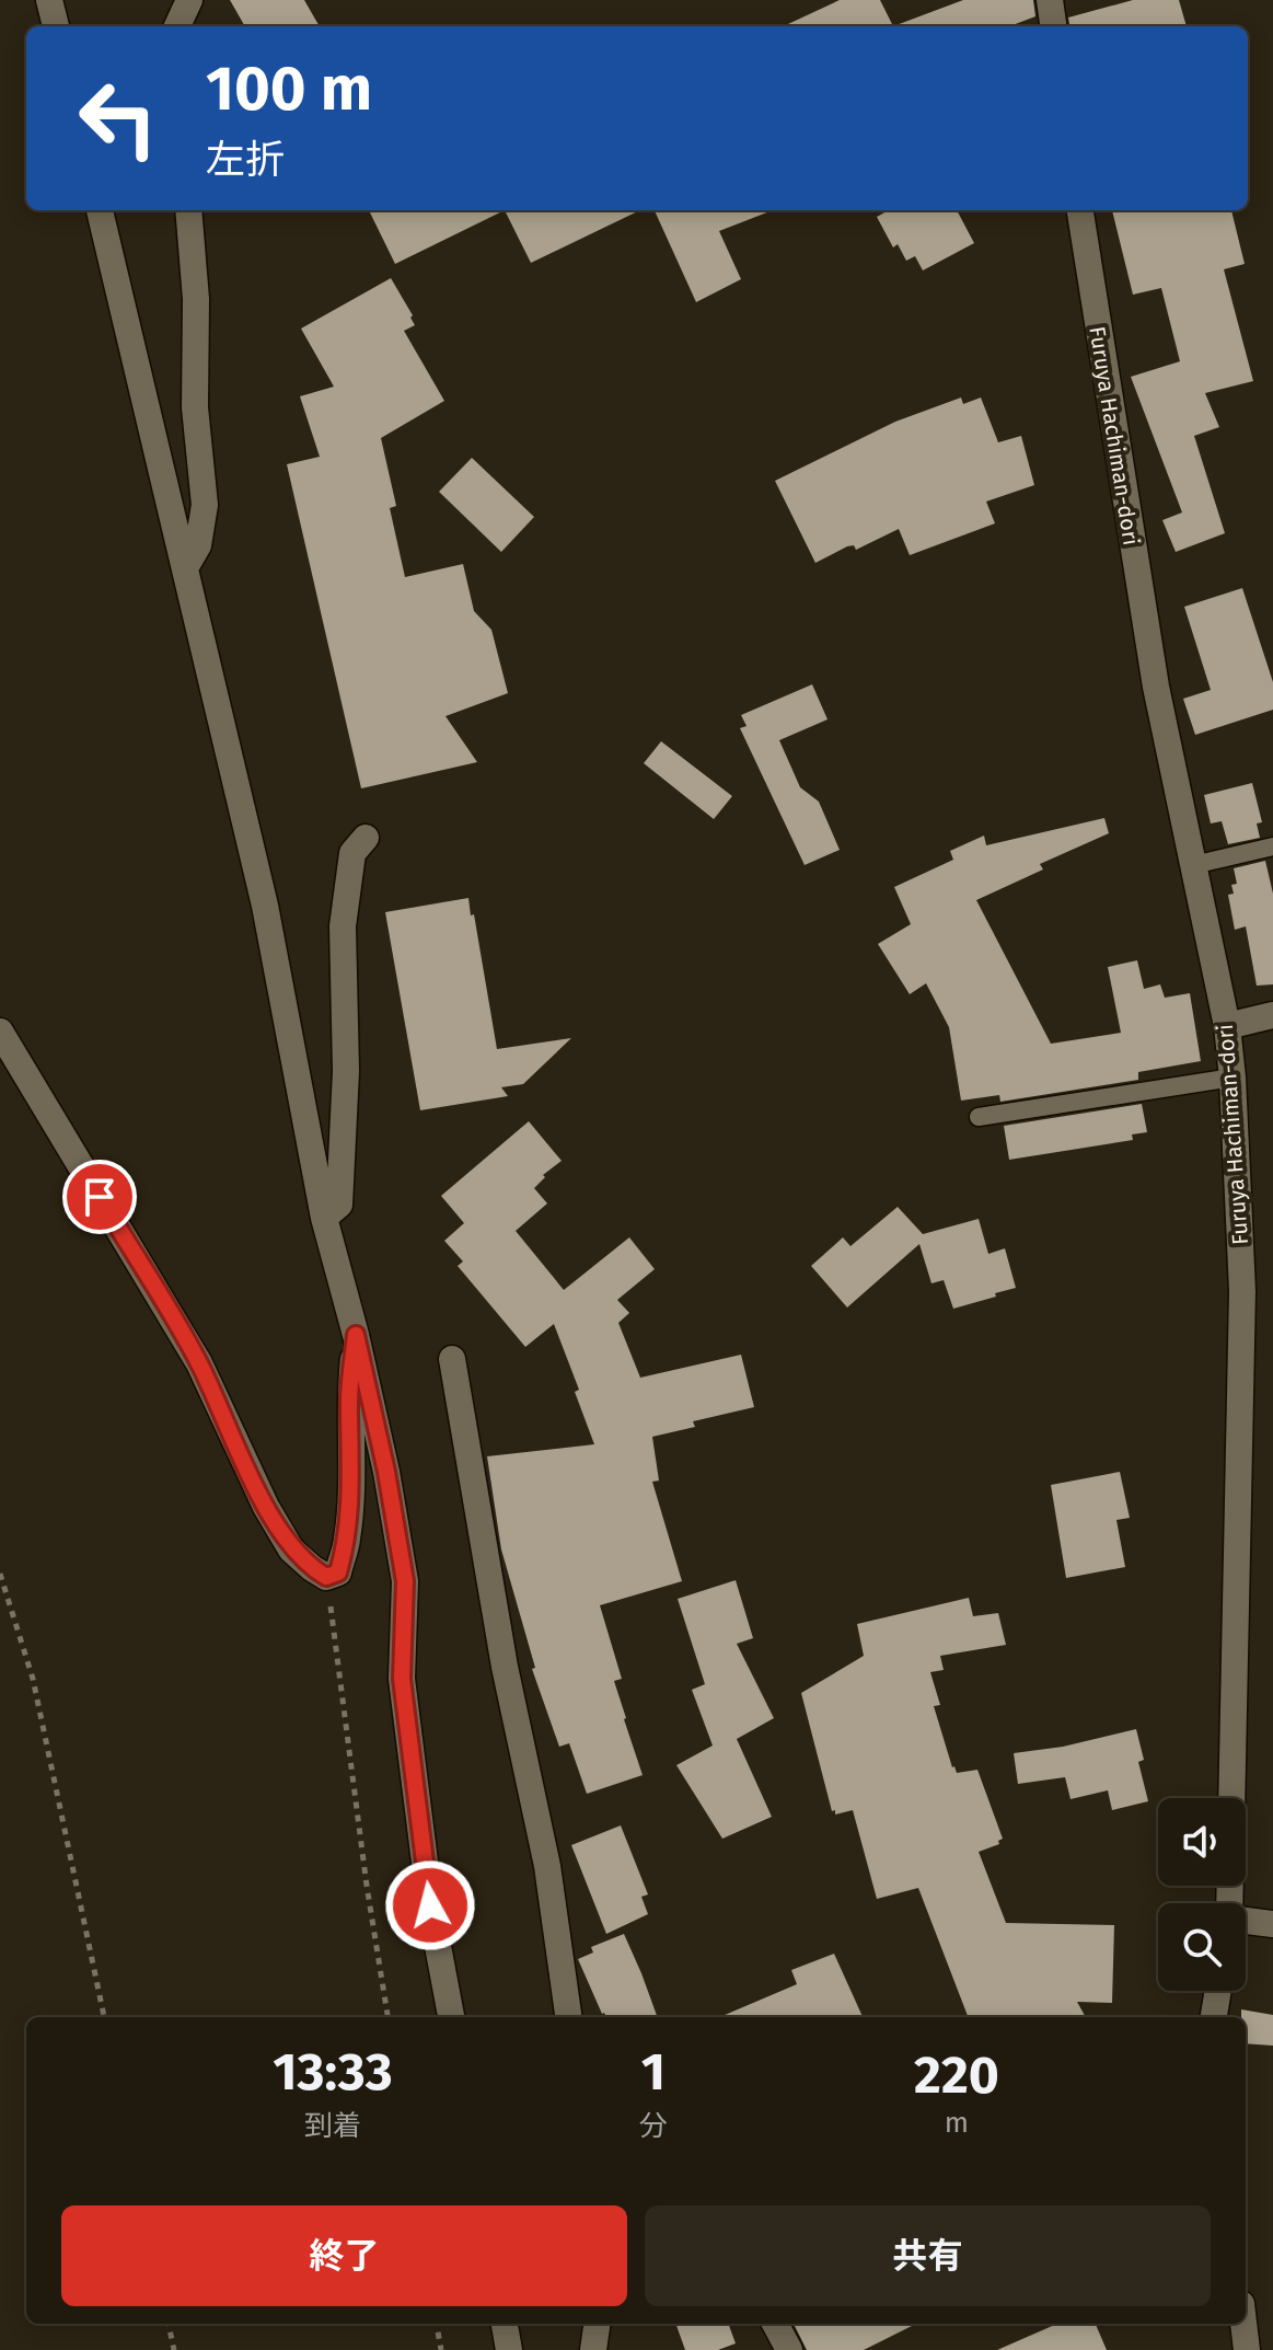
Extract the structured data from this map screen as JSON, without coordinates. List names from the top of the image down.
{
  "streets": {
    "street": ["Furuya Hachiman-dori"]
  },
  "page": {
    "turn": ["100 m", "左折"],
    "eta": [
      "13:33",
      "到着",
      "1",
      "分",
      "220",
      "m"
    ],
    "buttons": ["終了", "共有"]
  }
}
